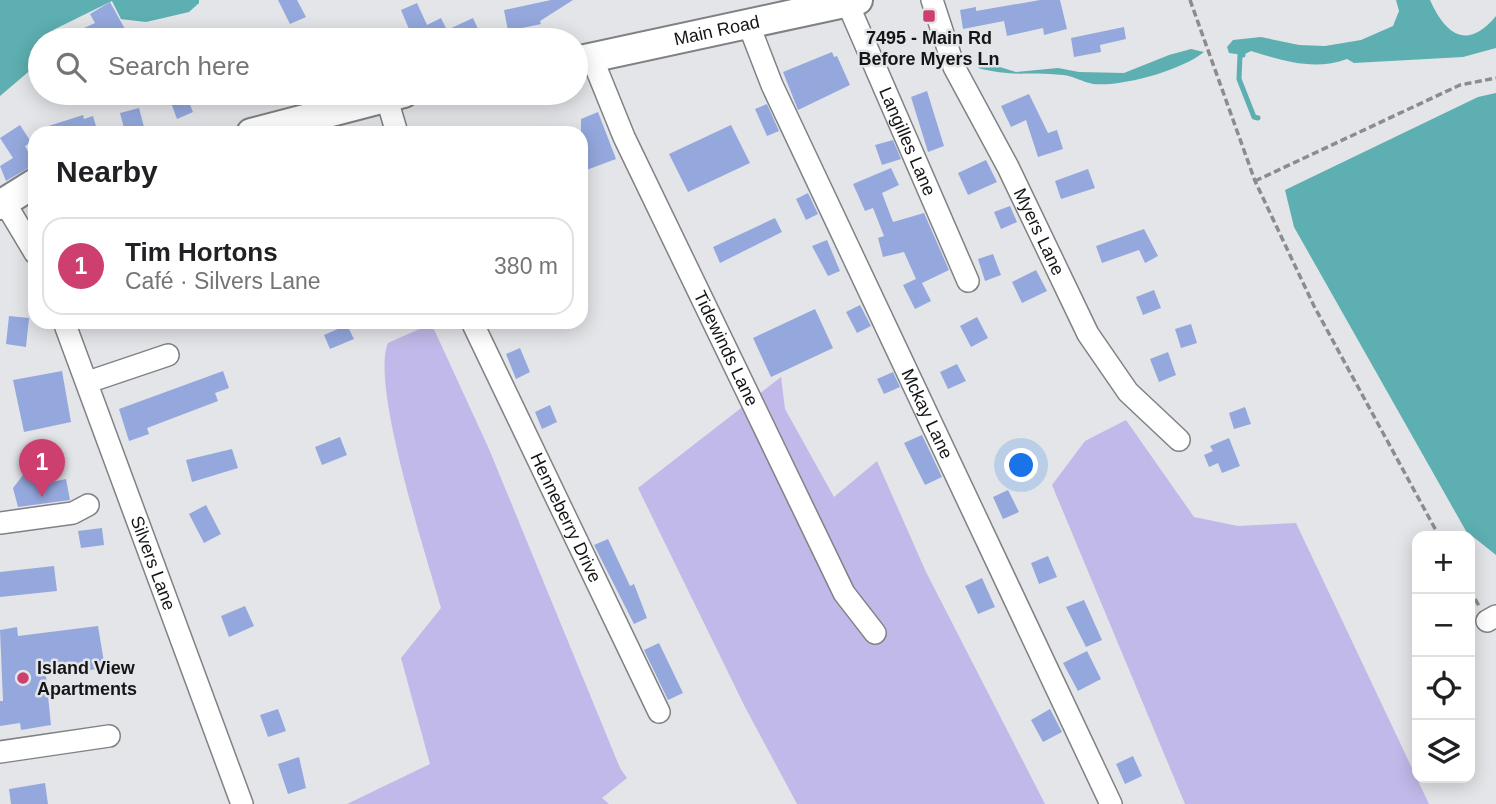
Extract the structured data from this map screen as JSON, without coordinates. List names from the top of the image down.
{
  "streets": {
    "main road": ["Main Road"],
    "street": [
      "Langilles Lane",
      "Myers Lane",
      "Tidewinds Lane",
      "Mckay Lane",
      "Henneberry Drive",
      "Silvers Lane"
    ]
  },
  "crossings": [
    ["Main Road", "Langilles Lane"],
    ["Main Road", "Mckay Lane"]
  ],
  "places": {
    "transit": ["7495 - Main Rd Before Myers Ln"],
    "other": ["Island View Apartments"]
  },
  "page": {
    "search": "Search here",
    "heading": "Nearby",
    "list": [
      {
        "mark": "1",
        "name": "Tim Hortons",
        "note": "Café · Silvers Lane",
        "value": "380 m"
      }
    ],
    "pins": "1",
    "map_buttons": ["+", "−"]
  }
}
